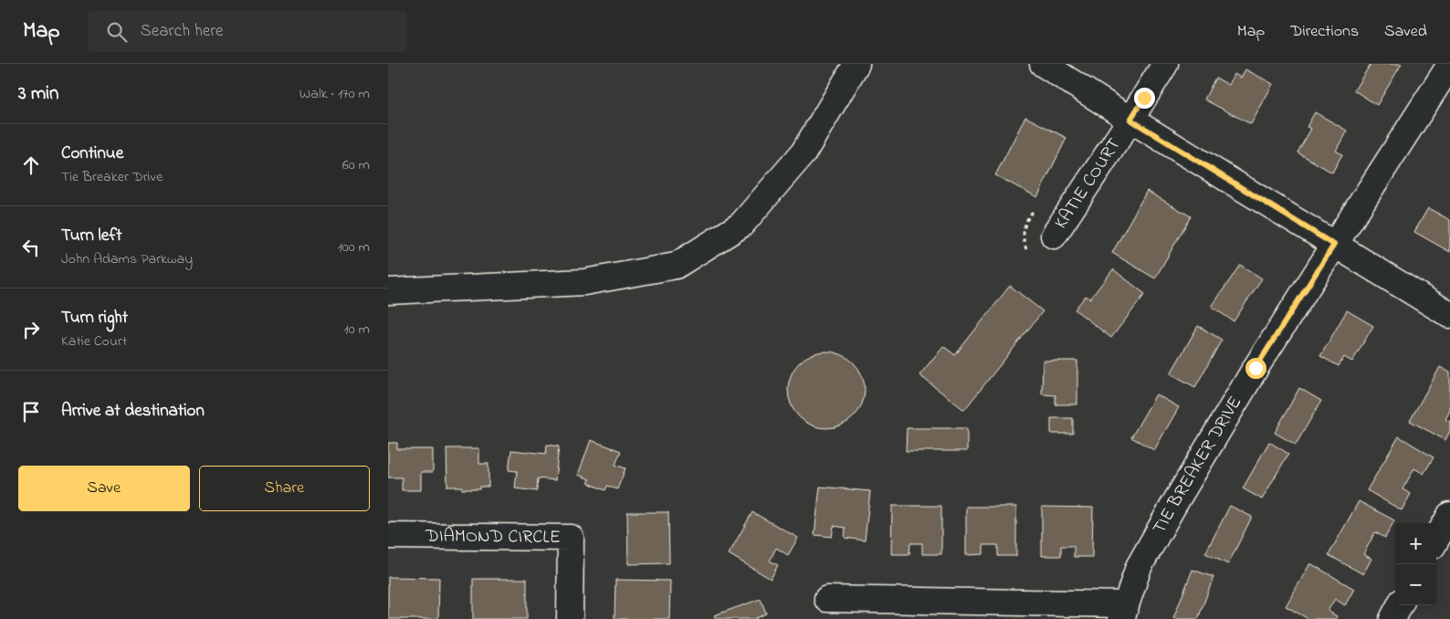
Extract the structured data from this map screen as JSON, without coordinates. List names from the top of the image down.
{
  "streets": {
    "street": ["KATIE COURT", "TIE BREAKER DRIVE", "DIAMOND CIRCLE"]
  },
  "page": {
    "header": "Map",
    "search": "Search here",
    "nav": ["Map", "Directions", "Saved"],
    "heading": ["3 min", "Walk · 170 m"],
    "list": [
      ["Continue", "Tie Breaker Drive", "60 m"],
      ["Turn left", "John Adams Parkway", "100 m"],
      ["Turn right", "Katie Court", "10 m"],
      "Arrive at destination"
    ],
    "buttons": ["Save", "Share"],
    "map_buttons": ["+", "−"]
  }
}
